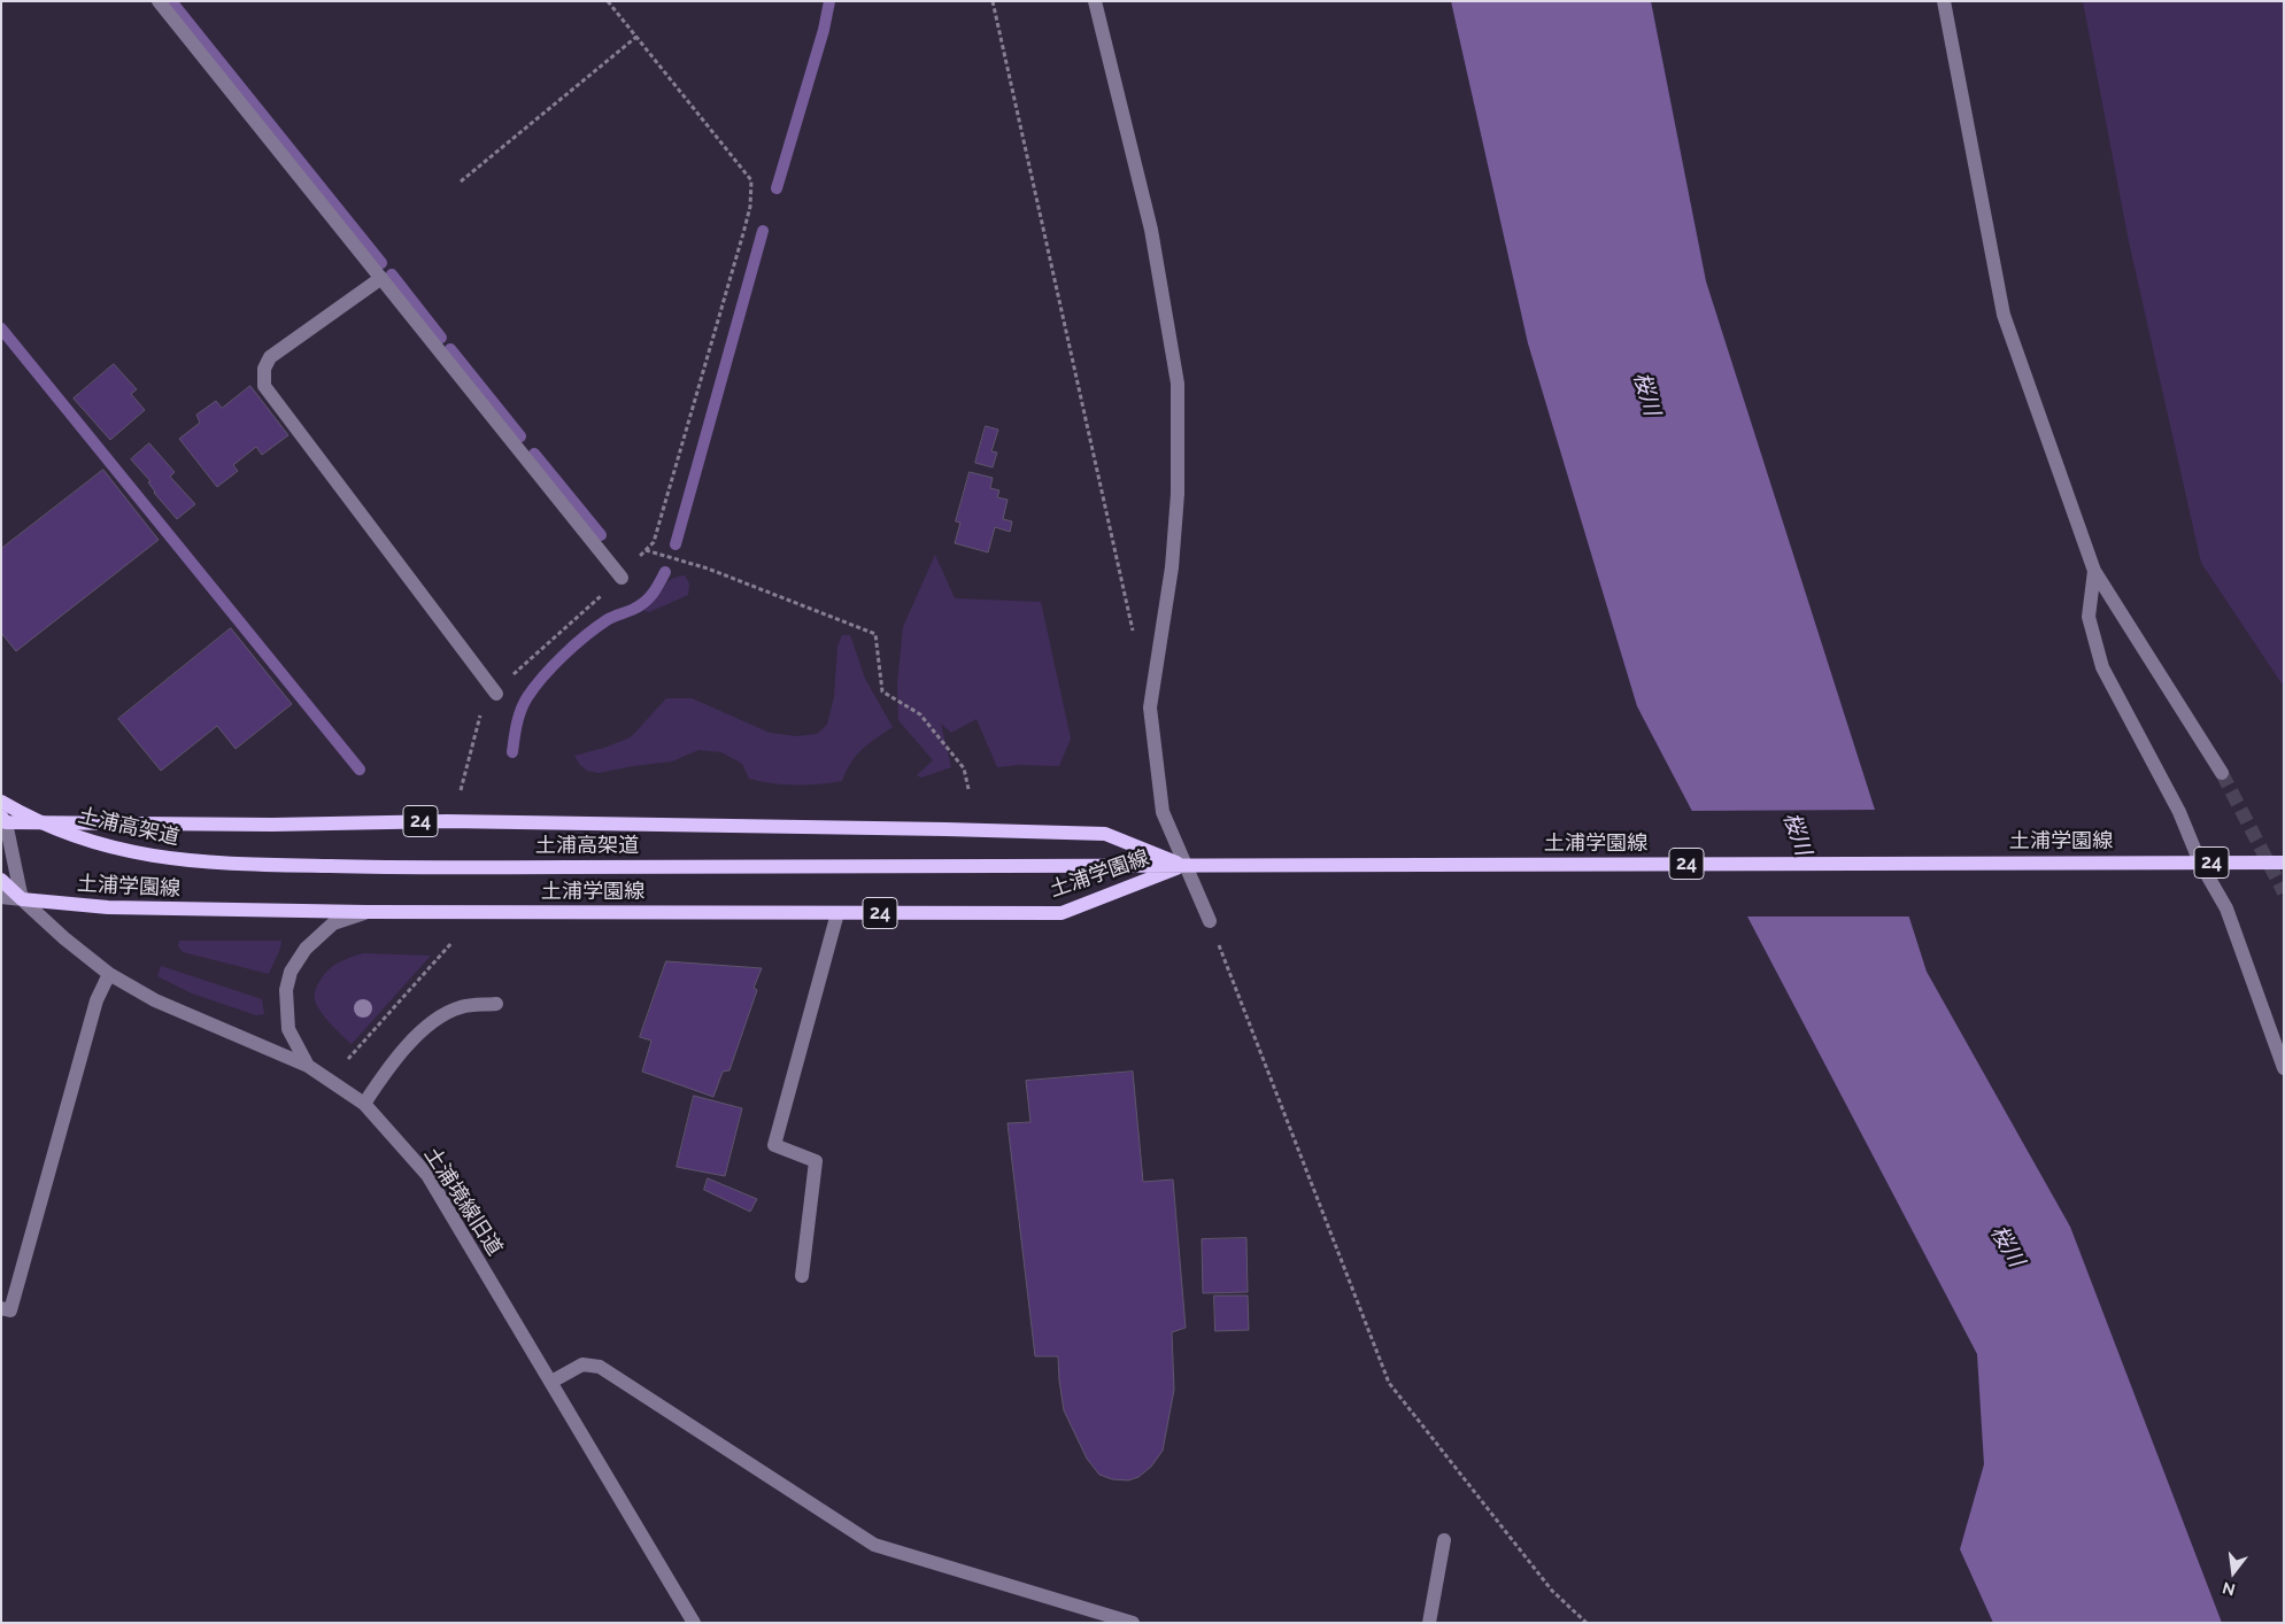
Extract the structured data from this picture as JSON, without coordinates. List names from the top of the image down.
{
  "streets": {
    "main road": ["24", "土浦高架道", "土浦学園線"],
    "street": ["土浦境線旧道"]
  },
  "crossings": [
    ["土浦高架道", "土浦学園線"],
    ["土浦学園線", "土浦境線旧道"]
  ],
  "water": ["桜川"],
  "north": "bottom"
}
